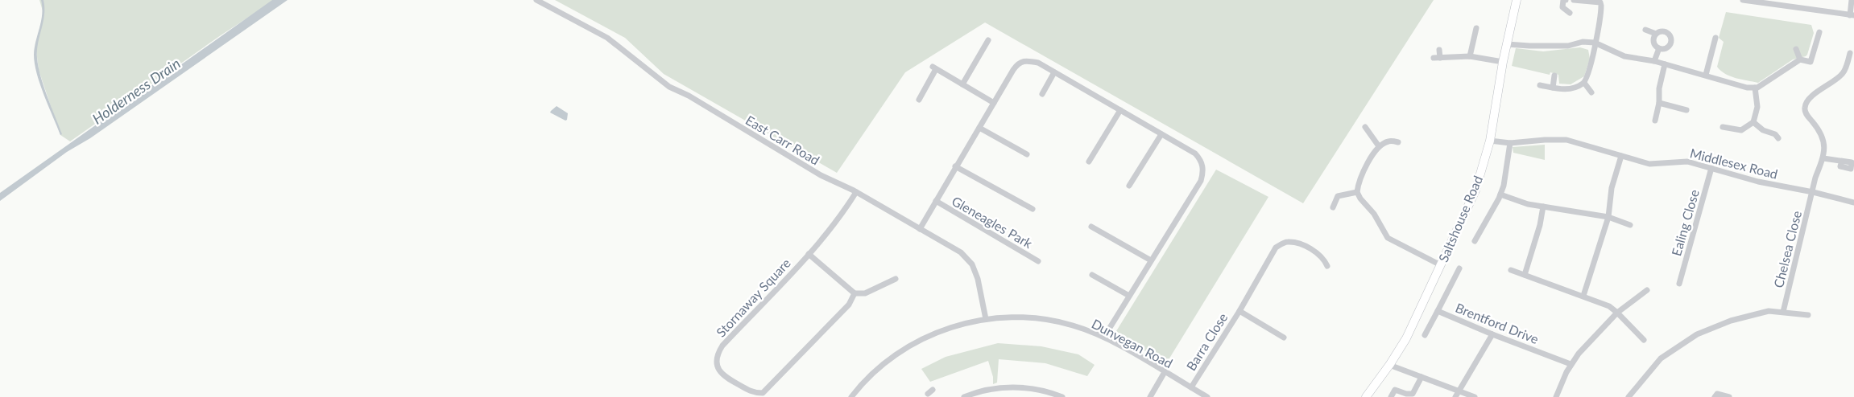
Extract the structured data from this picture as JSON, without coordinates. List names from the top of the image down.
{
  "streets": {
    "main road": ["Saltshouse Road"],
    "street": [
      "East Carr Road",
      "Middlesex Road",
      "Gleneagles Park",
      "Ealing Close",
      "Chelsea Close",
      "Stornaway Square",
      "Brentford Drive",
      "Barra Close",
      "Dunvegan Road"
    ]
  },
  "crossings": [
    ["East Carr Road", "Gleneagles Park"],
    ["East Carr Road", "Stornaway Square"],
    ["East Carr Road", "Dunvegan Road"],
    ["Middlesex Road", "Saltshouse Road"],
    ["Middlesex Road", "Ealing Close"],
    ["Middlesex Road", "Chelsea Close"],
    ["Gleneagles Park", "Dunvegan Road"],
    ["Barra Close", "Dunvegan Road"]
  ],
  "water": ["Holderness Drain"]
}
